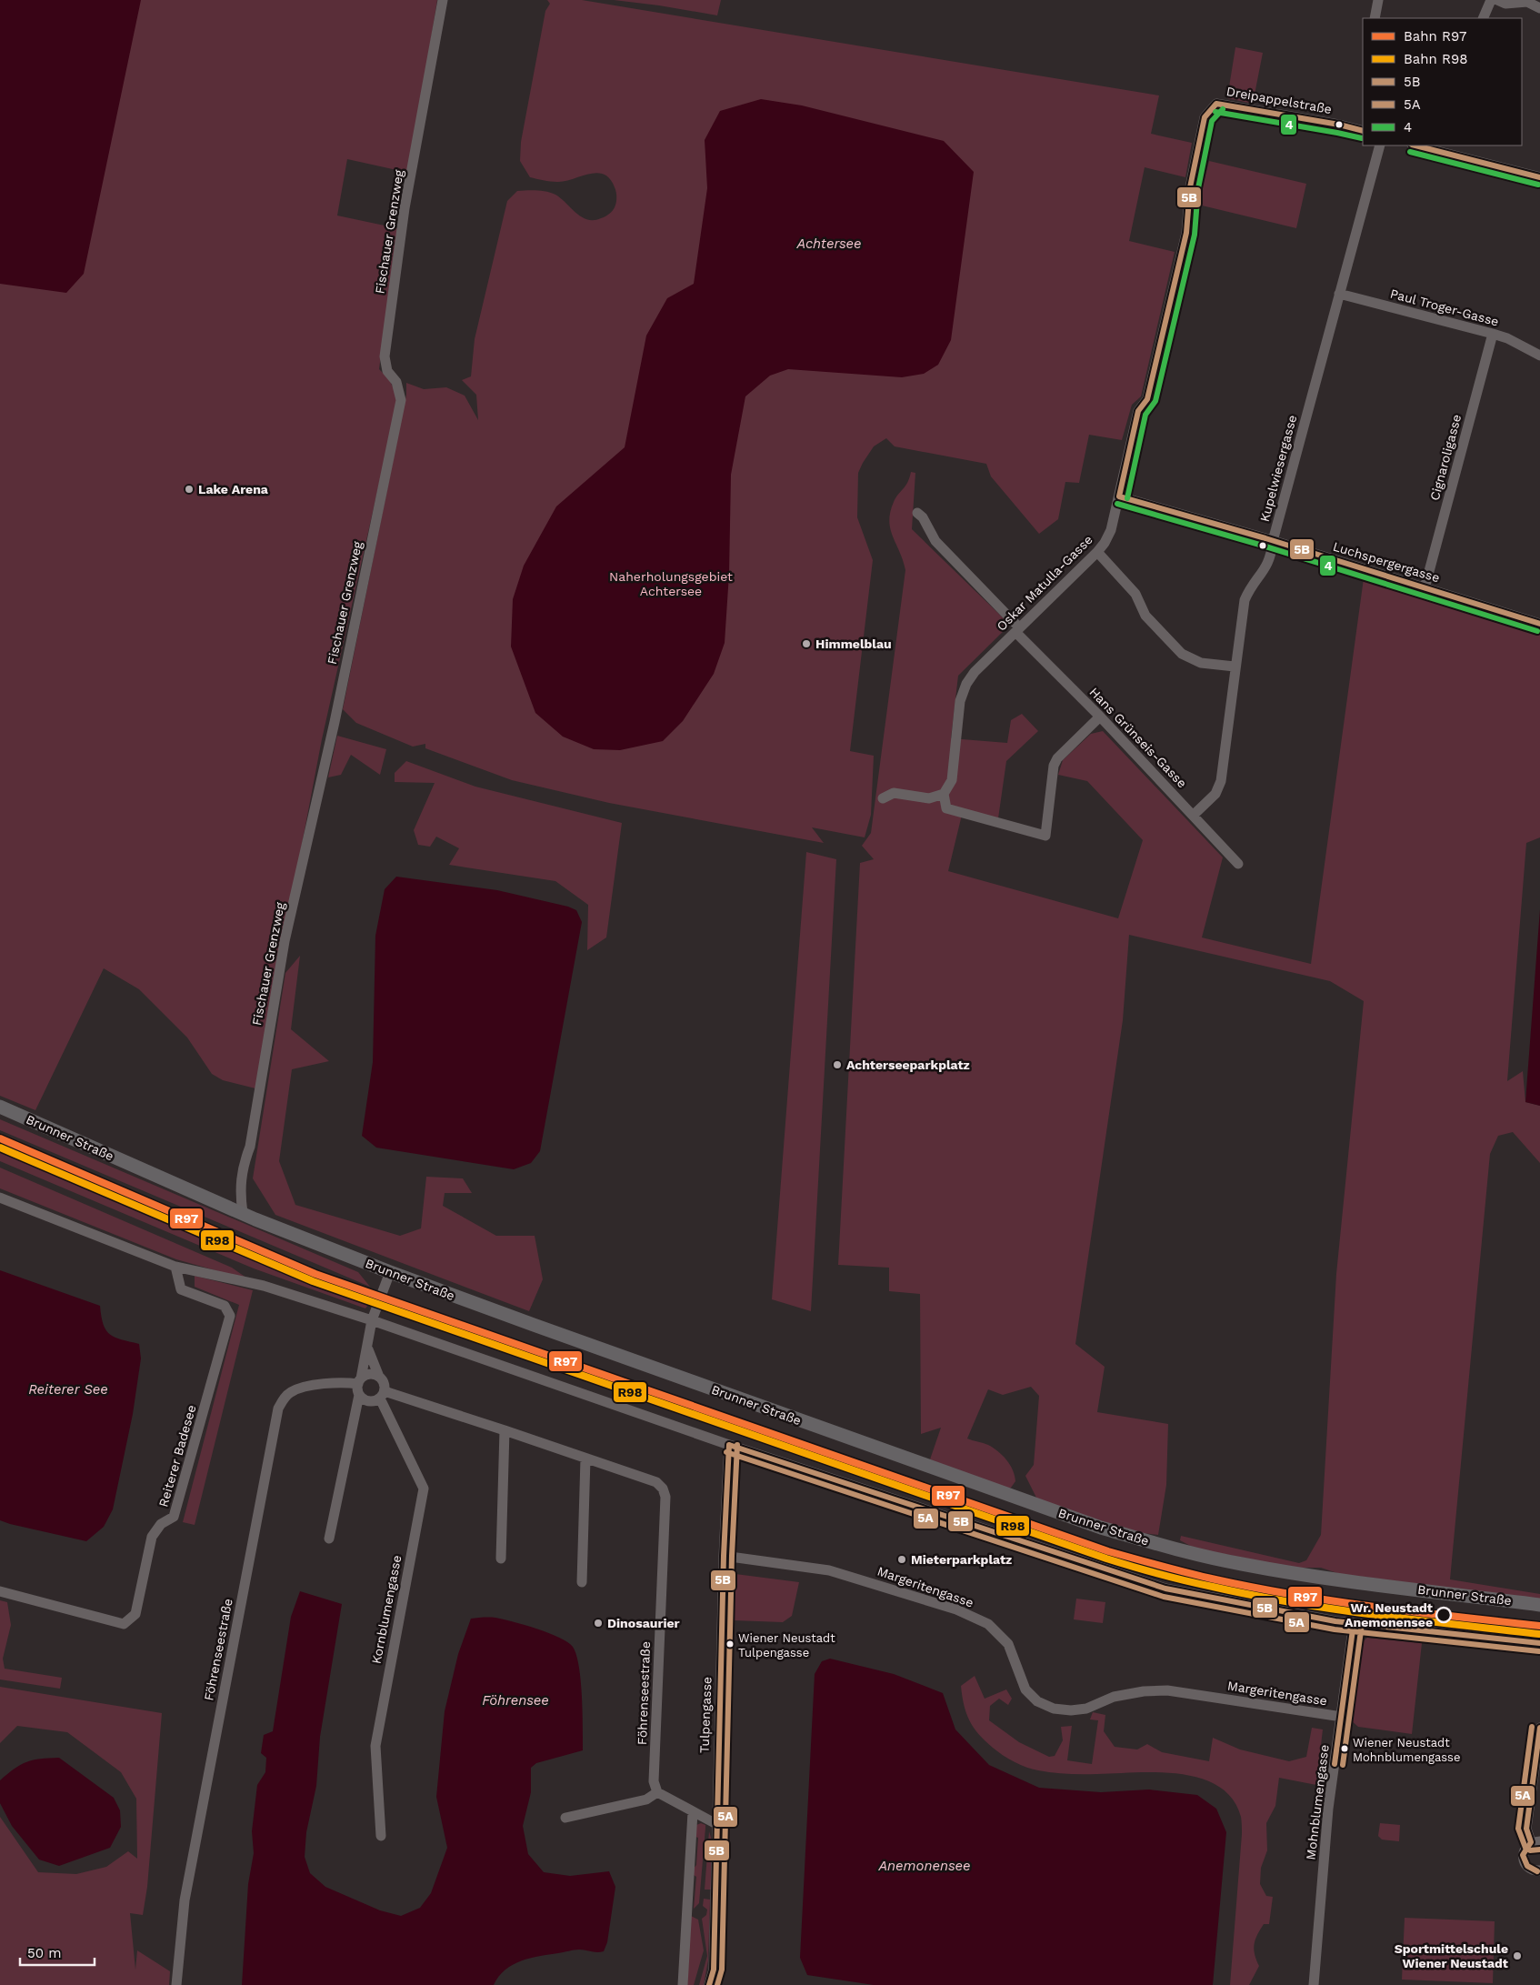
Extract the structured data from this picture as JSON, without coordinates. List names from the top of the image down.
{
  "streets": {
    "main road": ["Brunner Straße"],
    "street": [
      "Dreipappelstraße",
      "Fischauer Grenzweg",
      "Paul Troger-Gasse",
      "Cignaroligasse",
      "Kupelwiesergasse",
      "Luchspergergasse",
      "Oskar Matulla-Gasse",
      "Hans Grünseis-Gasse",
      "Reiterer Badesee",
      "Margeritengasse",
      "Kornblumengasse",
      "Föhrenseestraße",
      "Tulpengasse",
      "Mohnblumengasse"
    ]
  },
  "crossings": [
    ["Dreipappelstraße", "Oskar Matulla-Gasse"],
    ["Fischauer Grenzweg", "Brunner Straße"],
    ["Paul Troger-Gasse", "Cignaroligasse"],
    ["Paul Troger-Gasse", "Kupelwiesergasse"],
    ["Cignaroligasse", "Luchspergergasse"],
    ["Kupelwiesergasse", "Luchspergergasse"],
    ["Kupelwiesergasse", "Hans Grünseis-Gasse"],
    ["Luchspergergasse", "Oskar Matulla-Gasse"],
    ["Oskar Matulla-Gasse", "Hans Grünseis-Gasse"],
    ["Margeritengasse", "Tulpengasse"],
    ["Margeritengasse", "Mohnblumengasse"],
    ["Kornblumengasse", "Föhrenseestraße"]
  ],
  "water": [
    "Achtersee",
    "Reiterer See",
    "Föhrensee",
    "Anemonensee"
  ],
  "parks": ["Naherholungsgebiet Achtersee"],
  "places": [
    "Lake Arena",
    "Himmelblau",
    "Achterseeparkplatz",
    "Mieterparkplatz",
    "Wr. Neustadt Anemonensee",
    "Dinosaurier",
    "Wiener Neustadt Tulpengasse",
    "Wiener Neustadt Mohnblumengasse",
    "Sportmittelschule Wiener Neustadt"
  ],
  "lines": [
    "transit line 5B",
    "transit line 4",
    "rail line R97",
    "rail line R98",
    "transit line 5A"
  ],
  "legend": [
    "Bahn R97",
    "Bahn R98",
    "5B",
    "5A",
    "4"
  ],
  "scale_bar": "50 m"
}
